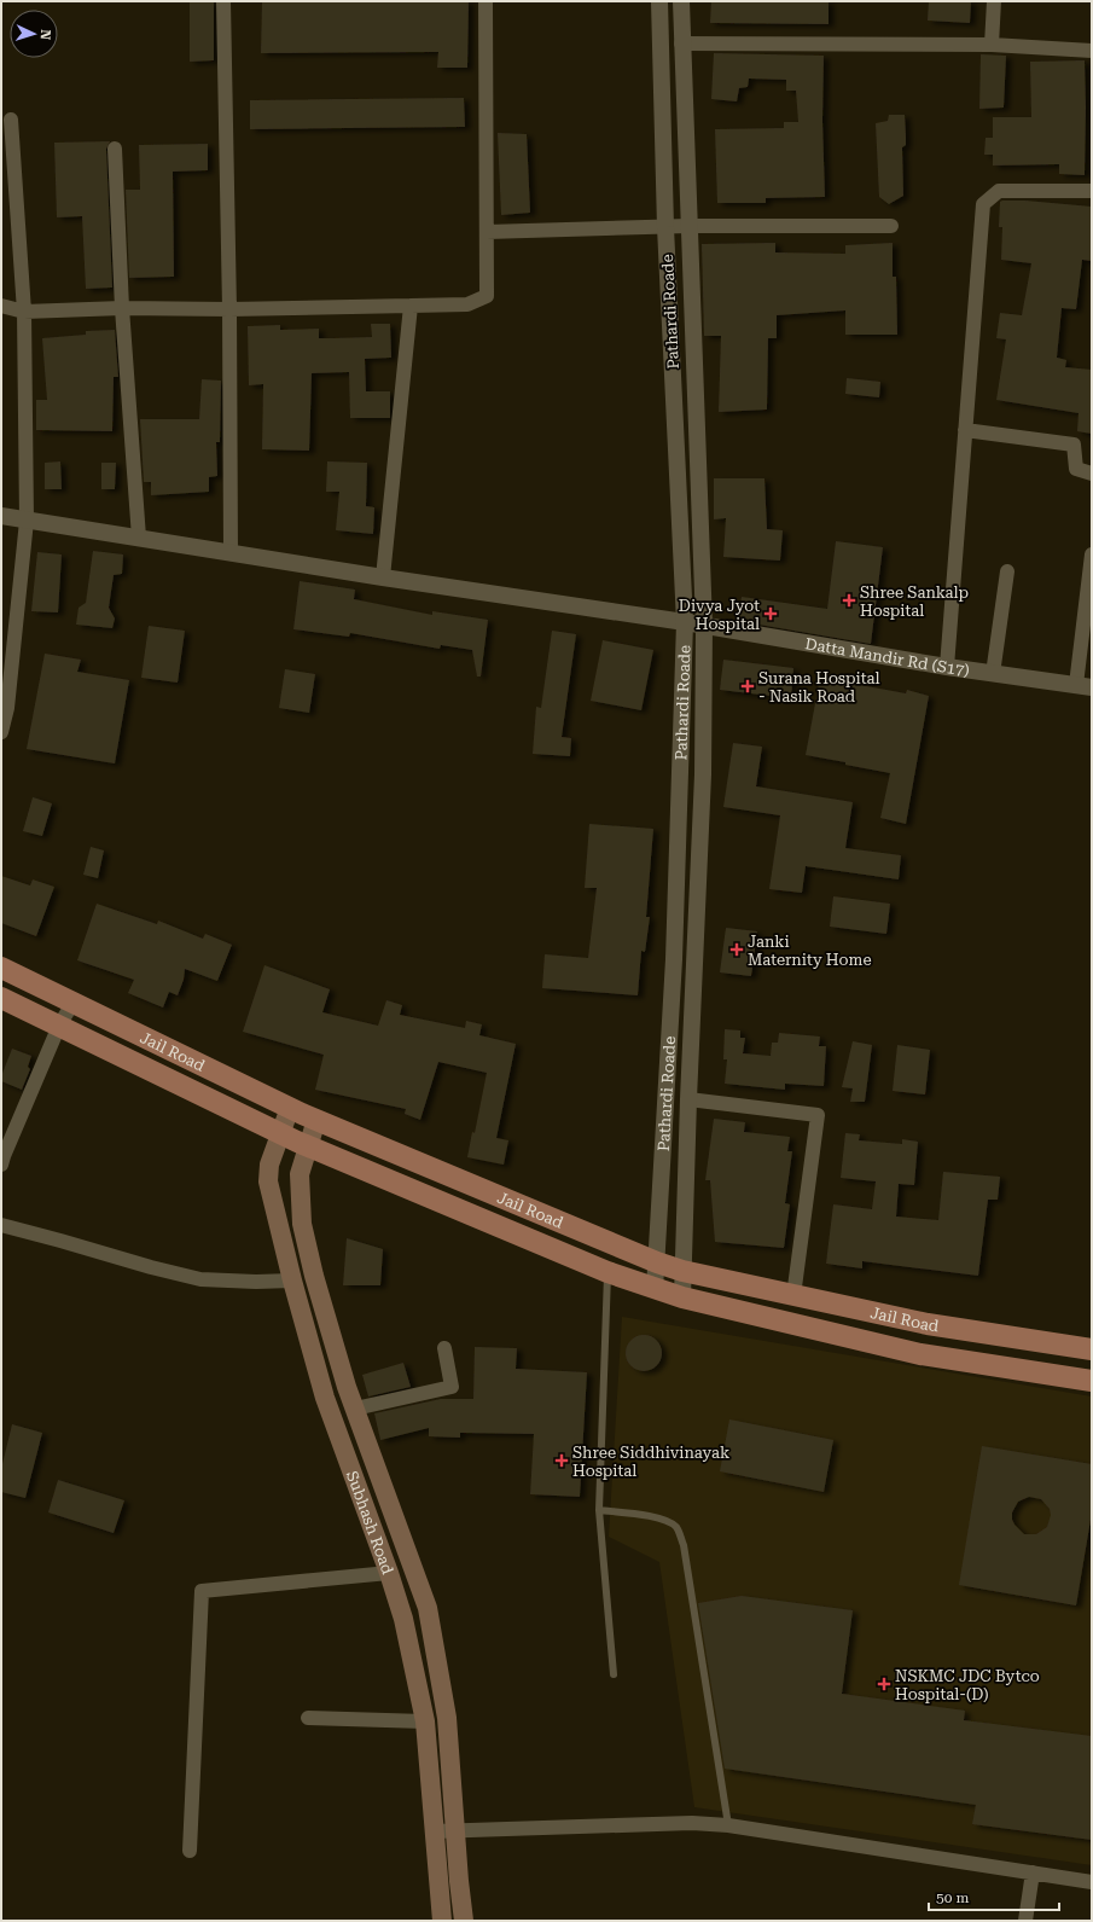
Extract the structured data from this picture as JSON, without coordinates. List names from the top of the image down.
{
  "streets": {
    "main road": ["Jail Road", "Subhash Road"],
    "street": ["Pathardi Roade", "Datta Mandir Rd (S17)"]
  },
  "crossings": [
    ["Pathardi Roade", "Datta Mandir Rd (S17)"],
    ["Pathardi Roade", "Jail Road"],
    ["Jail Road", "Subhash Road"]
  ],
  "places": {
    "health": [
      "Shree Sankalp Hospital",
      "Divya Jyot Hospital",
      "Surana Hospital - Nasik Road",
      "Janki Maternity Home",
      "Shree Siddhivinayak Hospital",
      "NSKMC JDC Bytco Hospital-(D)"
    ]
  },
  "scale_bar": "50 m",
  "north": "right"
}
